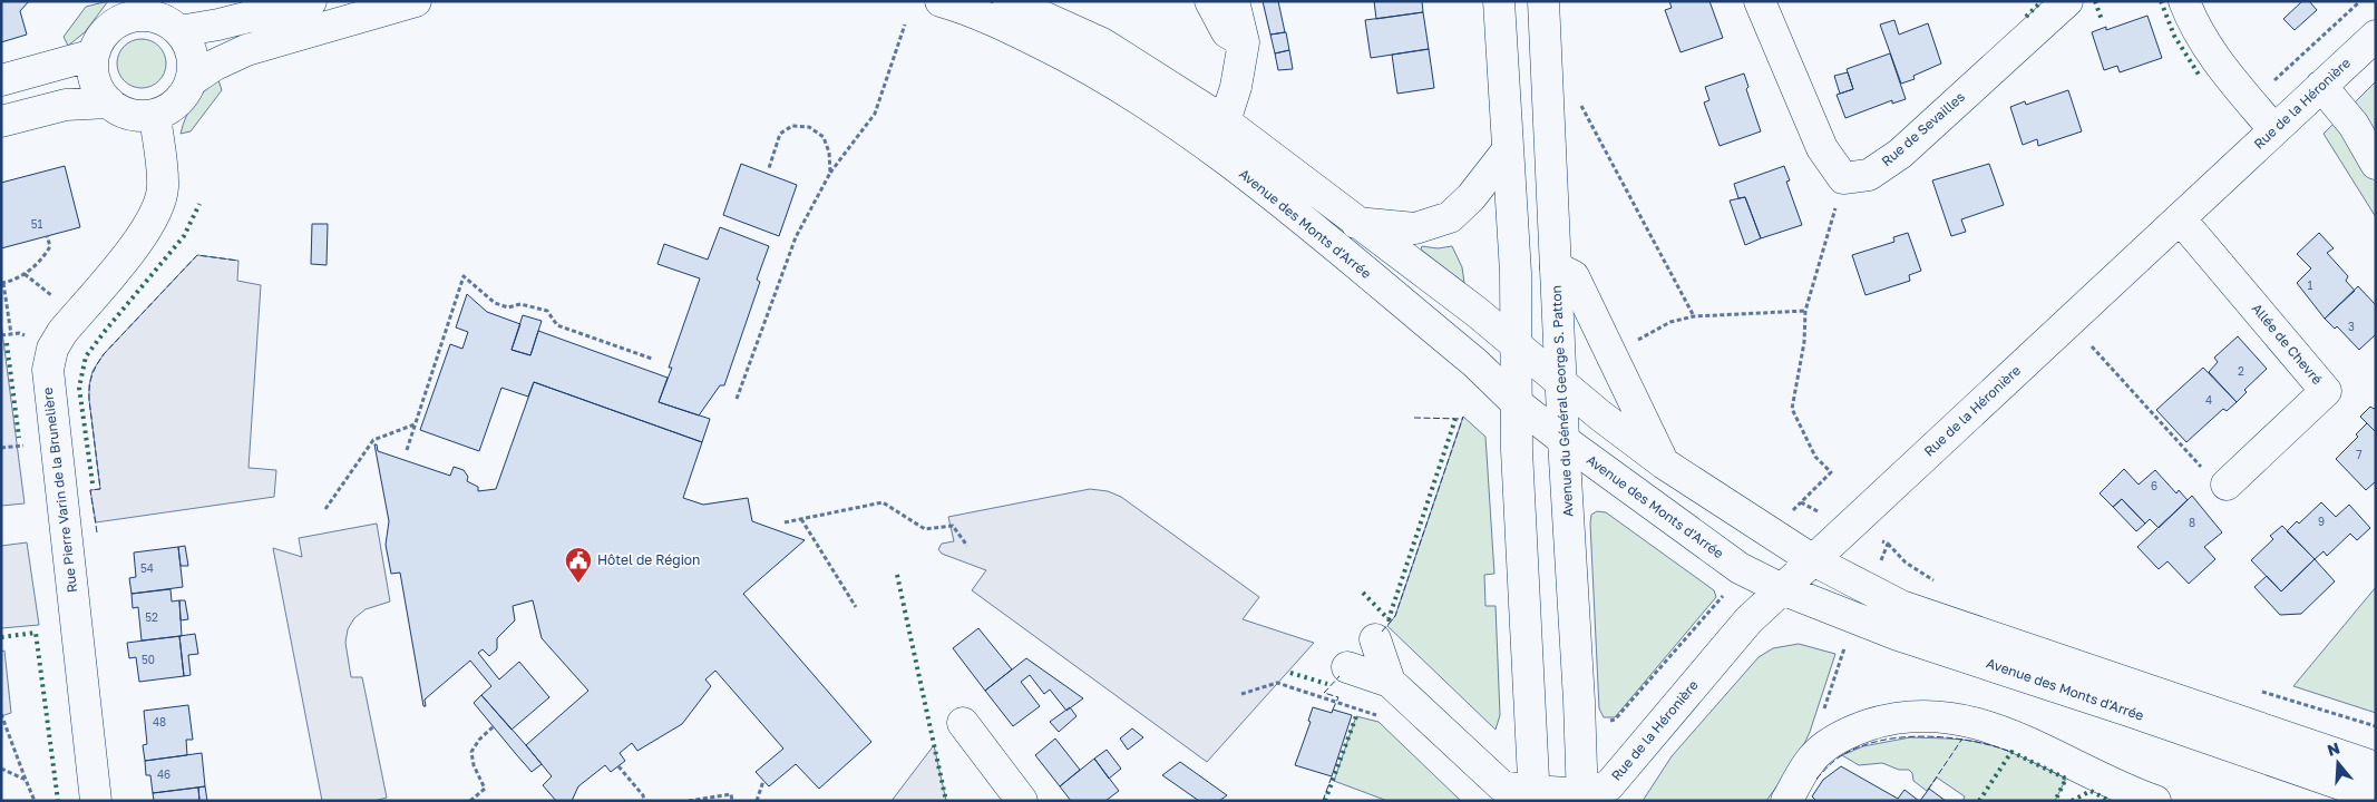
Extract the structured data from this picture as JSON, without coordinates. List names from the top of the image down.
{
  "streets": {
    "street": [
      "Rue de la Héronière",
      "Rue de Sevailles",
      "Avenue des Monts d'Arrée",
      "Allée de Chevré",
      "Avenue du Général George S. Patton",
      "Rue Pierre Varin de la Brunelière"
    ]
  },
  "crossings": [
    ["Rue de la Héronière", "Avenue des Monts d'Arrée"],
    ["Rue de la Héronière", "Allée de Chevré"],
    ["Rue de la Héronière", "Avenue du Général George S. Patton"],
    ["Avenue des Monts d'Arrée", "Avenue du Général George S. Patton"]
  ],
  "places": {
    "public building": ["Hôtel de Région"]
  },
  "house_numbers": [
    "51",
    "1",
    "3",
    "2",
    "4",
    "7",
    "6",
    "9",
    "8",
    "54",
    "52",
    "50",
    "48",
    "46"
  ],
  "north": "top"
}
